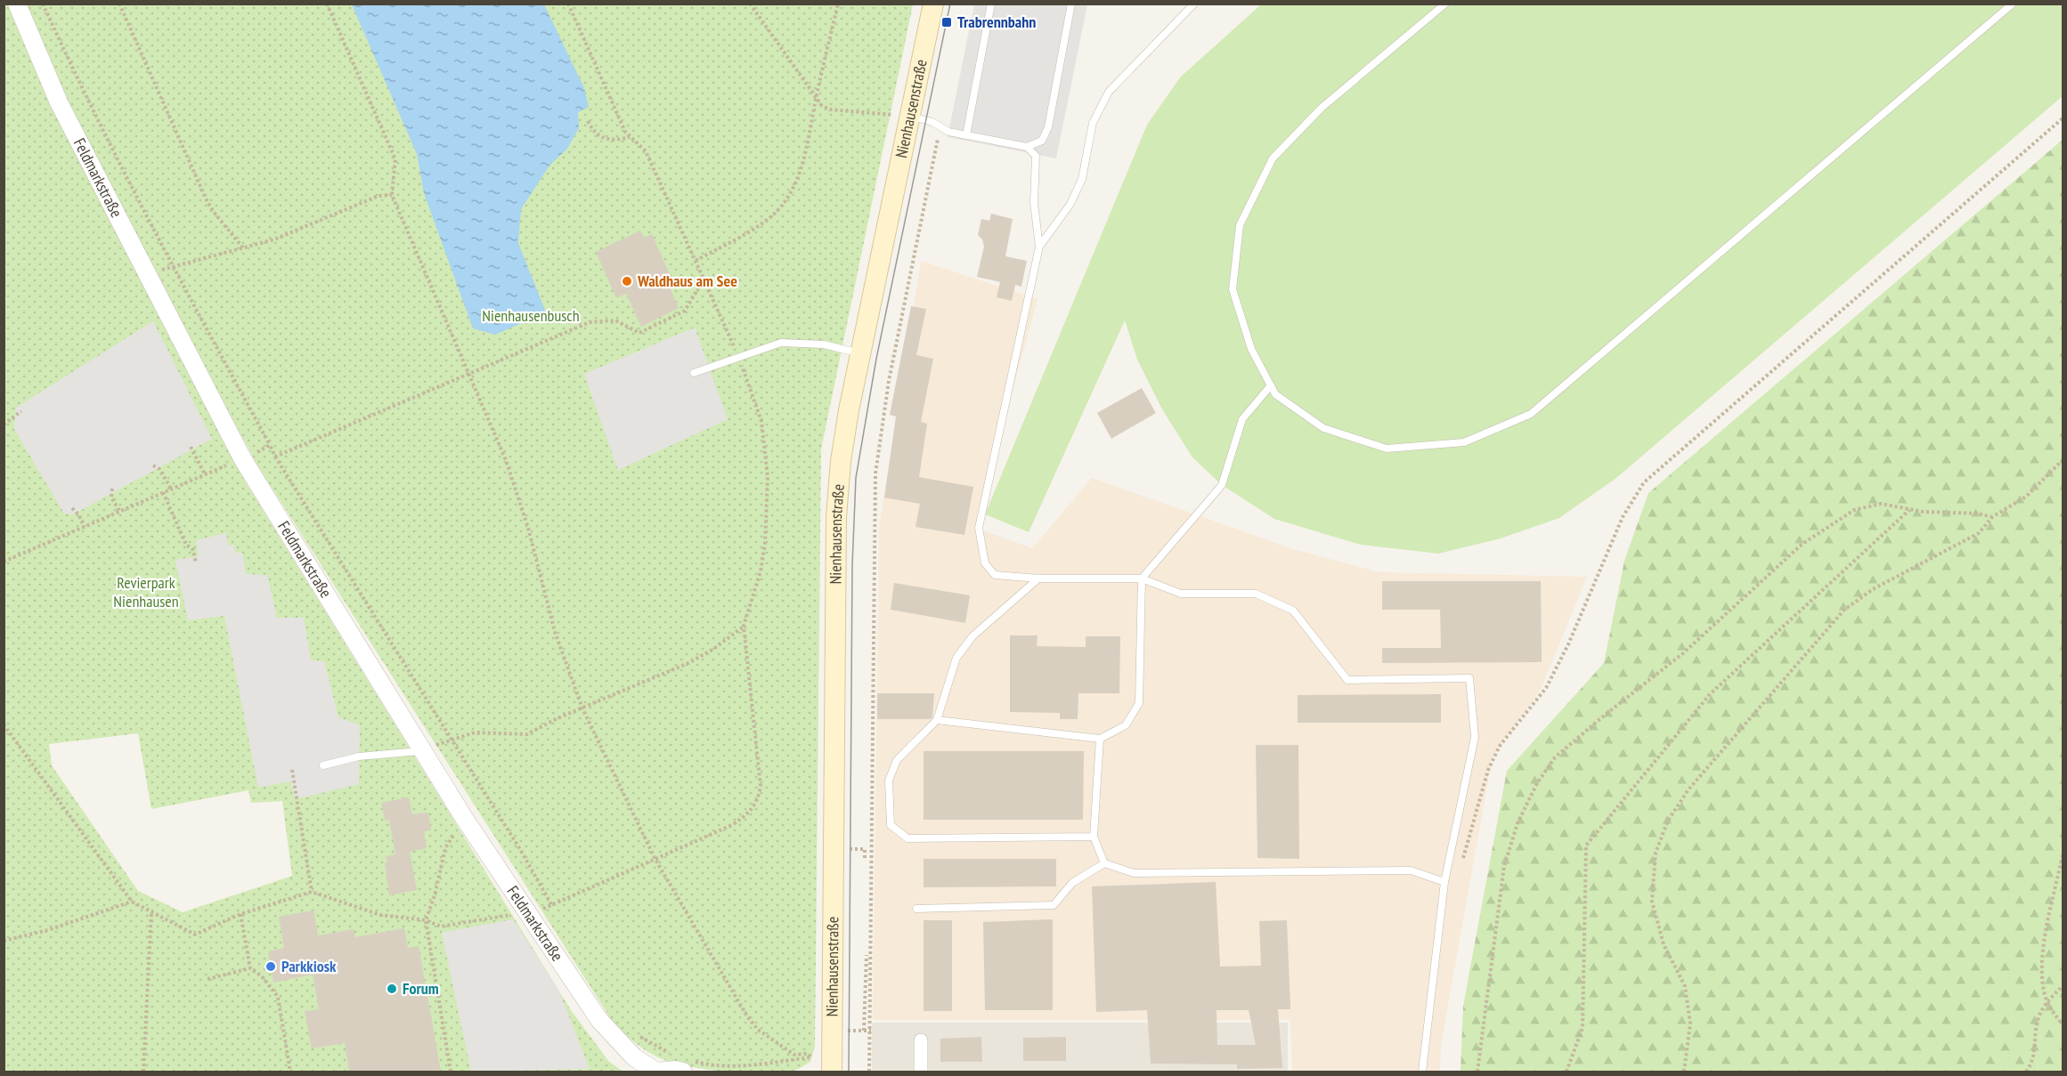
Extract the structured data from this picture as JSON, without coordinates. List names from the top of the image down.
{
  "streets": {
    "main road": ["Nienhausenstraße"],
    "street": ["Feldmarkstraße"]
  },
  "parks": ["Nienhausenbusch", "Revierpark Nienhausen"],
  "places": {
    "transit": ["Trabrennbahn"],
    "other": ["Waldhaus am See", "Parkkiosk", "Forum"]
  }
}
